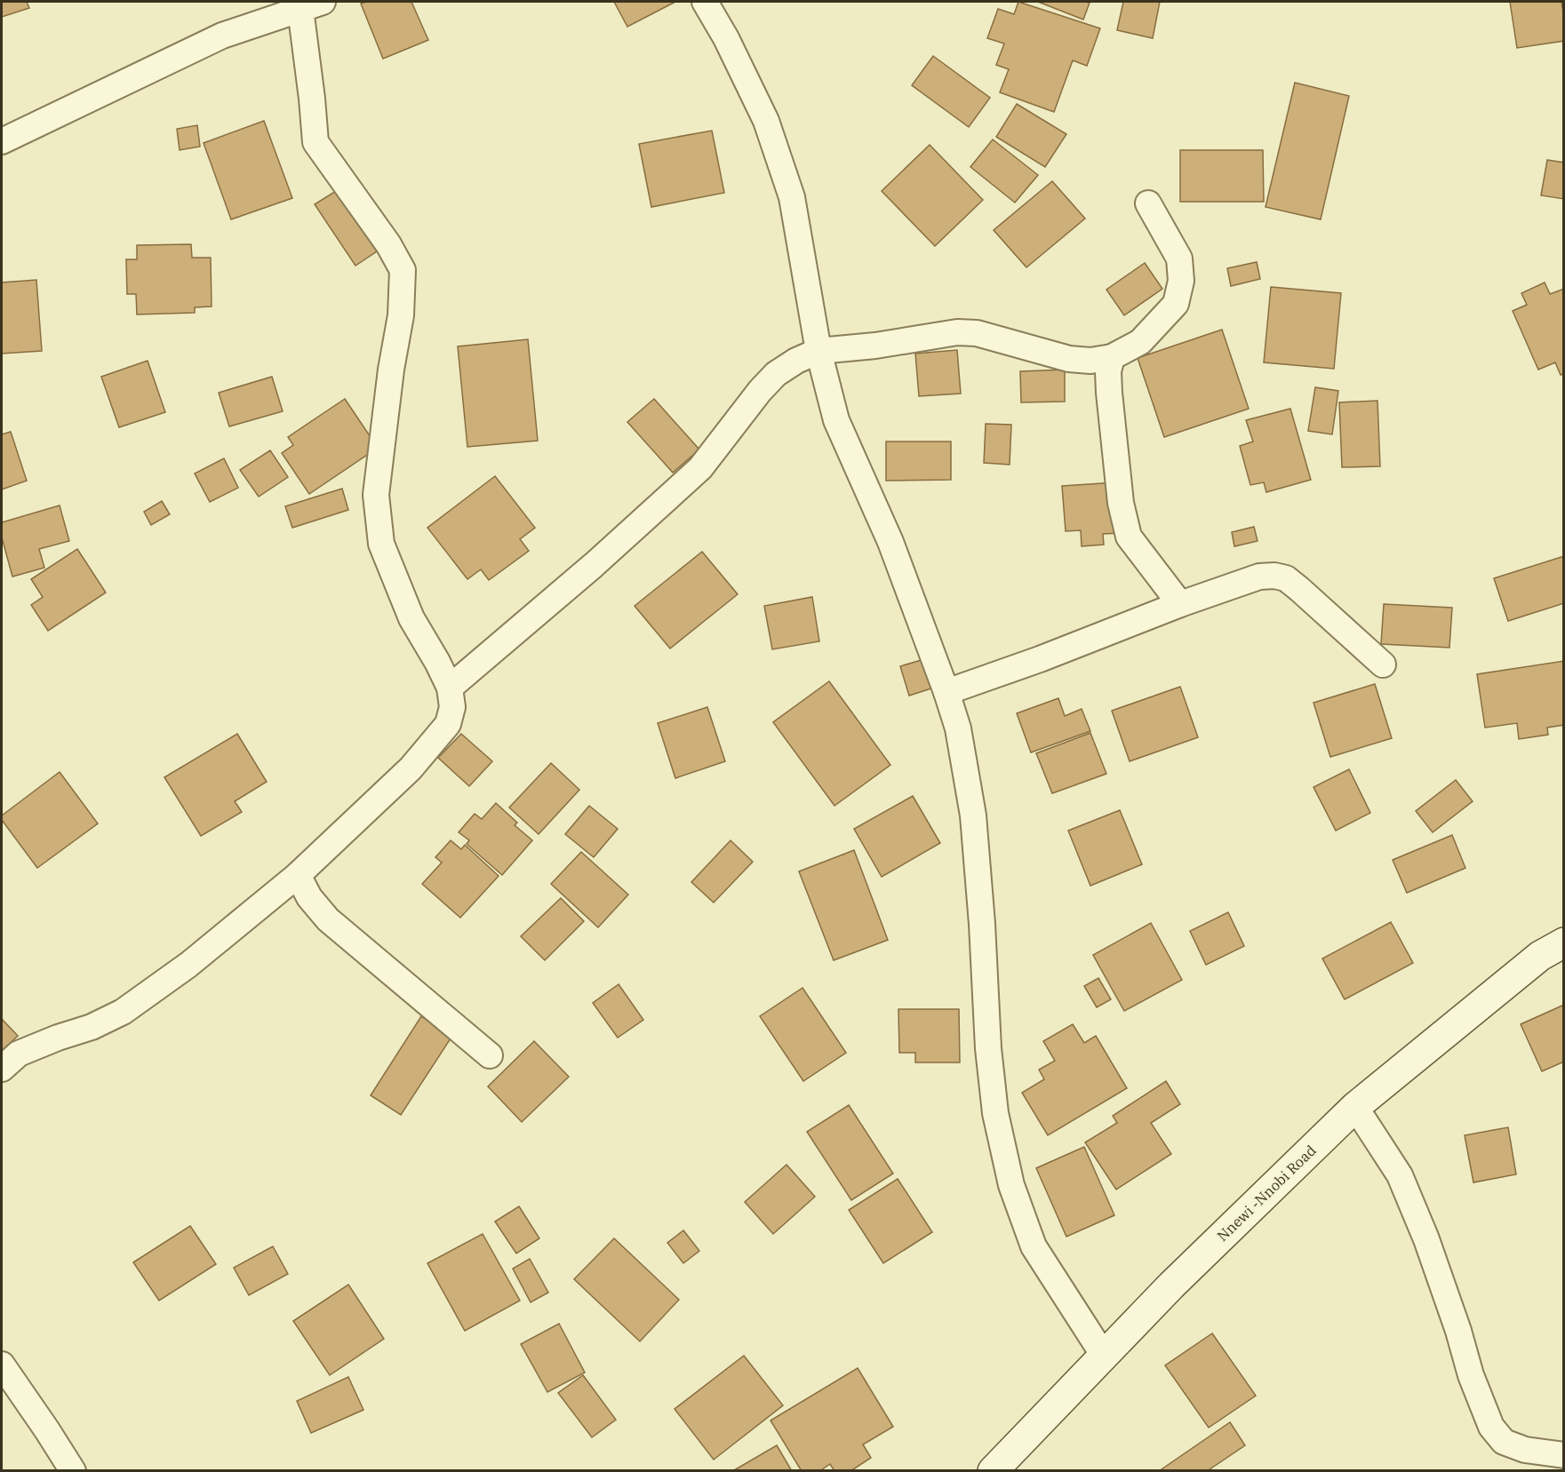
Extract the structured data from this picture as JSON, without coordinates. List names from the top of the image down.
{
  "streets": {
    "main road": ["Nnewi -Nnobi Road"]
  }
}
